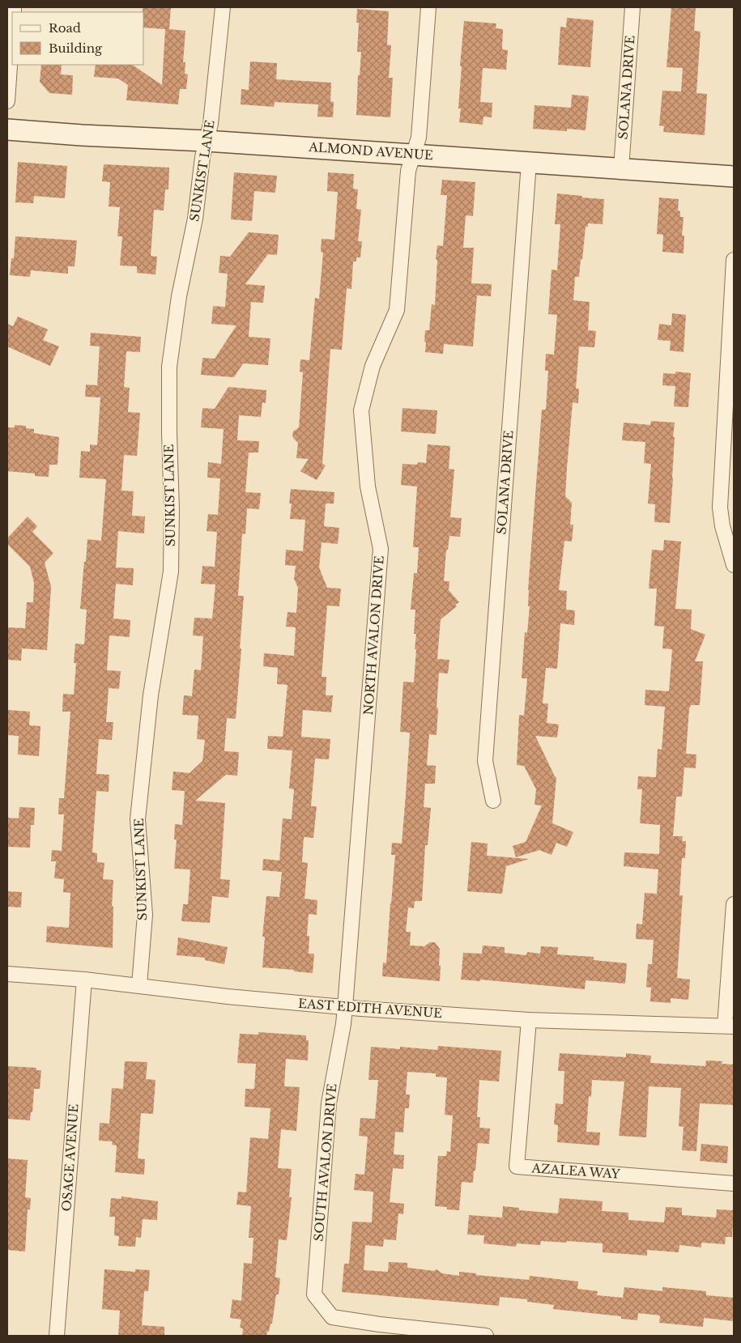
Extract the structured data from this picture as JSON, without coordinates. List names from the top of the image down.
{
  "streets": {
    "street": [
      "SOLANA DRIVE",
      "ALMOND AVENUE",
      "SUNKIST LANE",
      "NORTH AVALON DRIVE",
      "EAST EDITH AVENUE",
      "OSAGE AVENUE",
      "SOUTH AVALON DRIVE",
      "AZALEA WAY"
    ]
  },
  "crossings": [
    ["SOLANA DRIVE", "ALMOND AVENUE"],
    ["ALMOND AVENUE", "SUNKIST LANE"],
    ["ALMOND AVENUE", "NORTH AVALON DRIVE"],
    ["SUNKIST LANE", "EAST EDITH AVENUE"],
    ["NORTH AVALON DRIVE", "EAST EDITH AVENUE"],
    ["NORTH AVALON DRIVE", "SOUTH AVALON DRIVE"],
    ["EAST EDITH AVENUE", "OSAGE AVENUE"],
    ["EAST EDITH AVENUE", "SOUTH AVALON DRIVE"],
    ["EAST EDITH AVENUE", "AZALEA WAY"]
  ],
  "legend": ["Road", "Building"]
}
